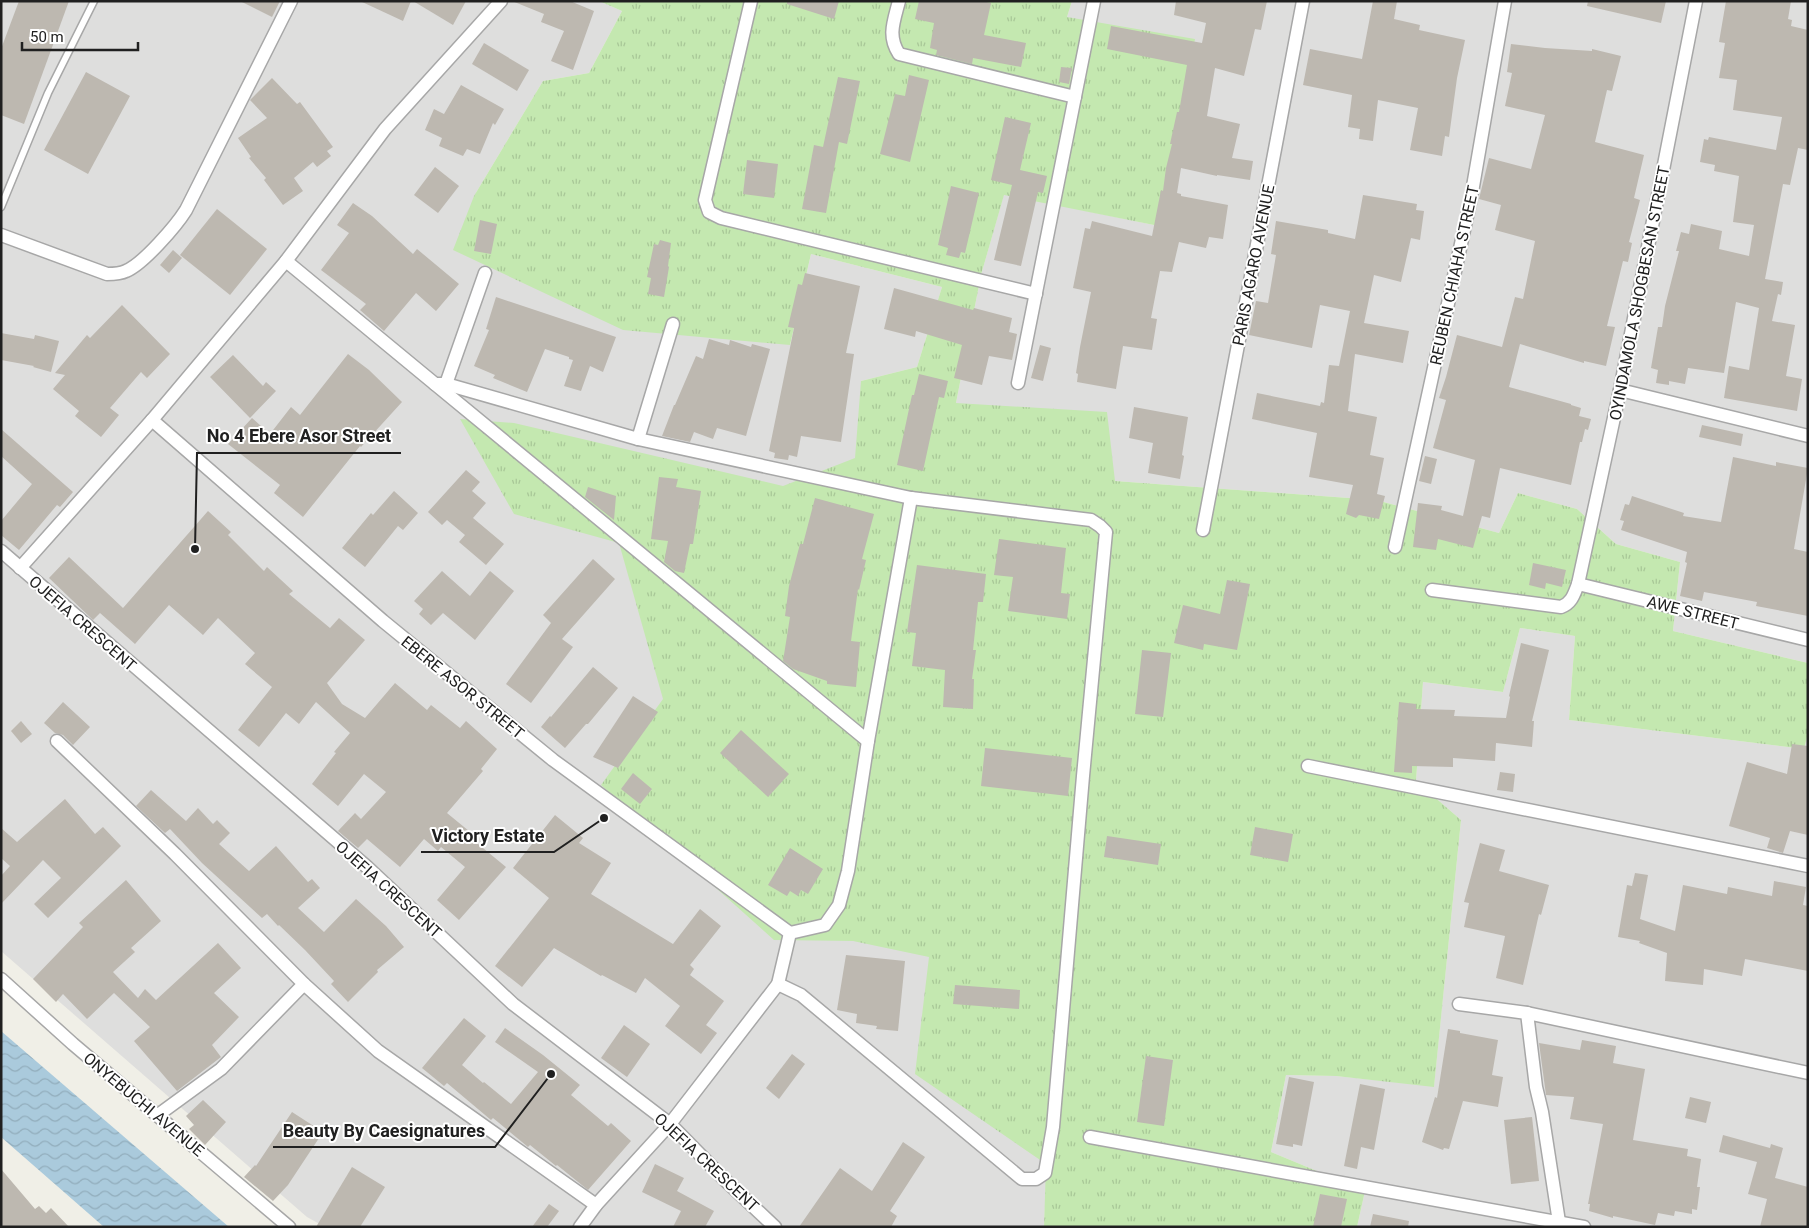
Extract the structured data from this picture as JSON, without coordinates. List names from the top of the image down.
{
  "streets": {
    "street": [
      "PARIS AGARO AVENUE",
      "REUBEN CHIAHA STREET",
      "OYINDAMOLA SHOGBESAN STREET",
      "AWE STREET",
      "OJEFIA CRESCENT",
      "EBERE ASOR STREET",
      "ONYEBUCHI AVENUE"
    ]
  },
  "crossings": [
    ["OYINDAMOLA SHOGBESAN STREET", "AWE STREET"]
  ],
  "places": ["No 4 Ebere Asor Street", "Victory Estate", "Beauty By Caesignatures"],
  "scale_bar": "50 m"
}
